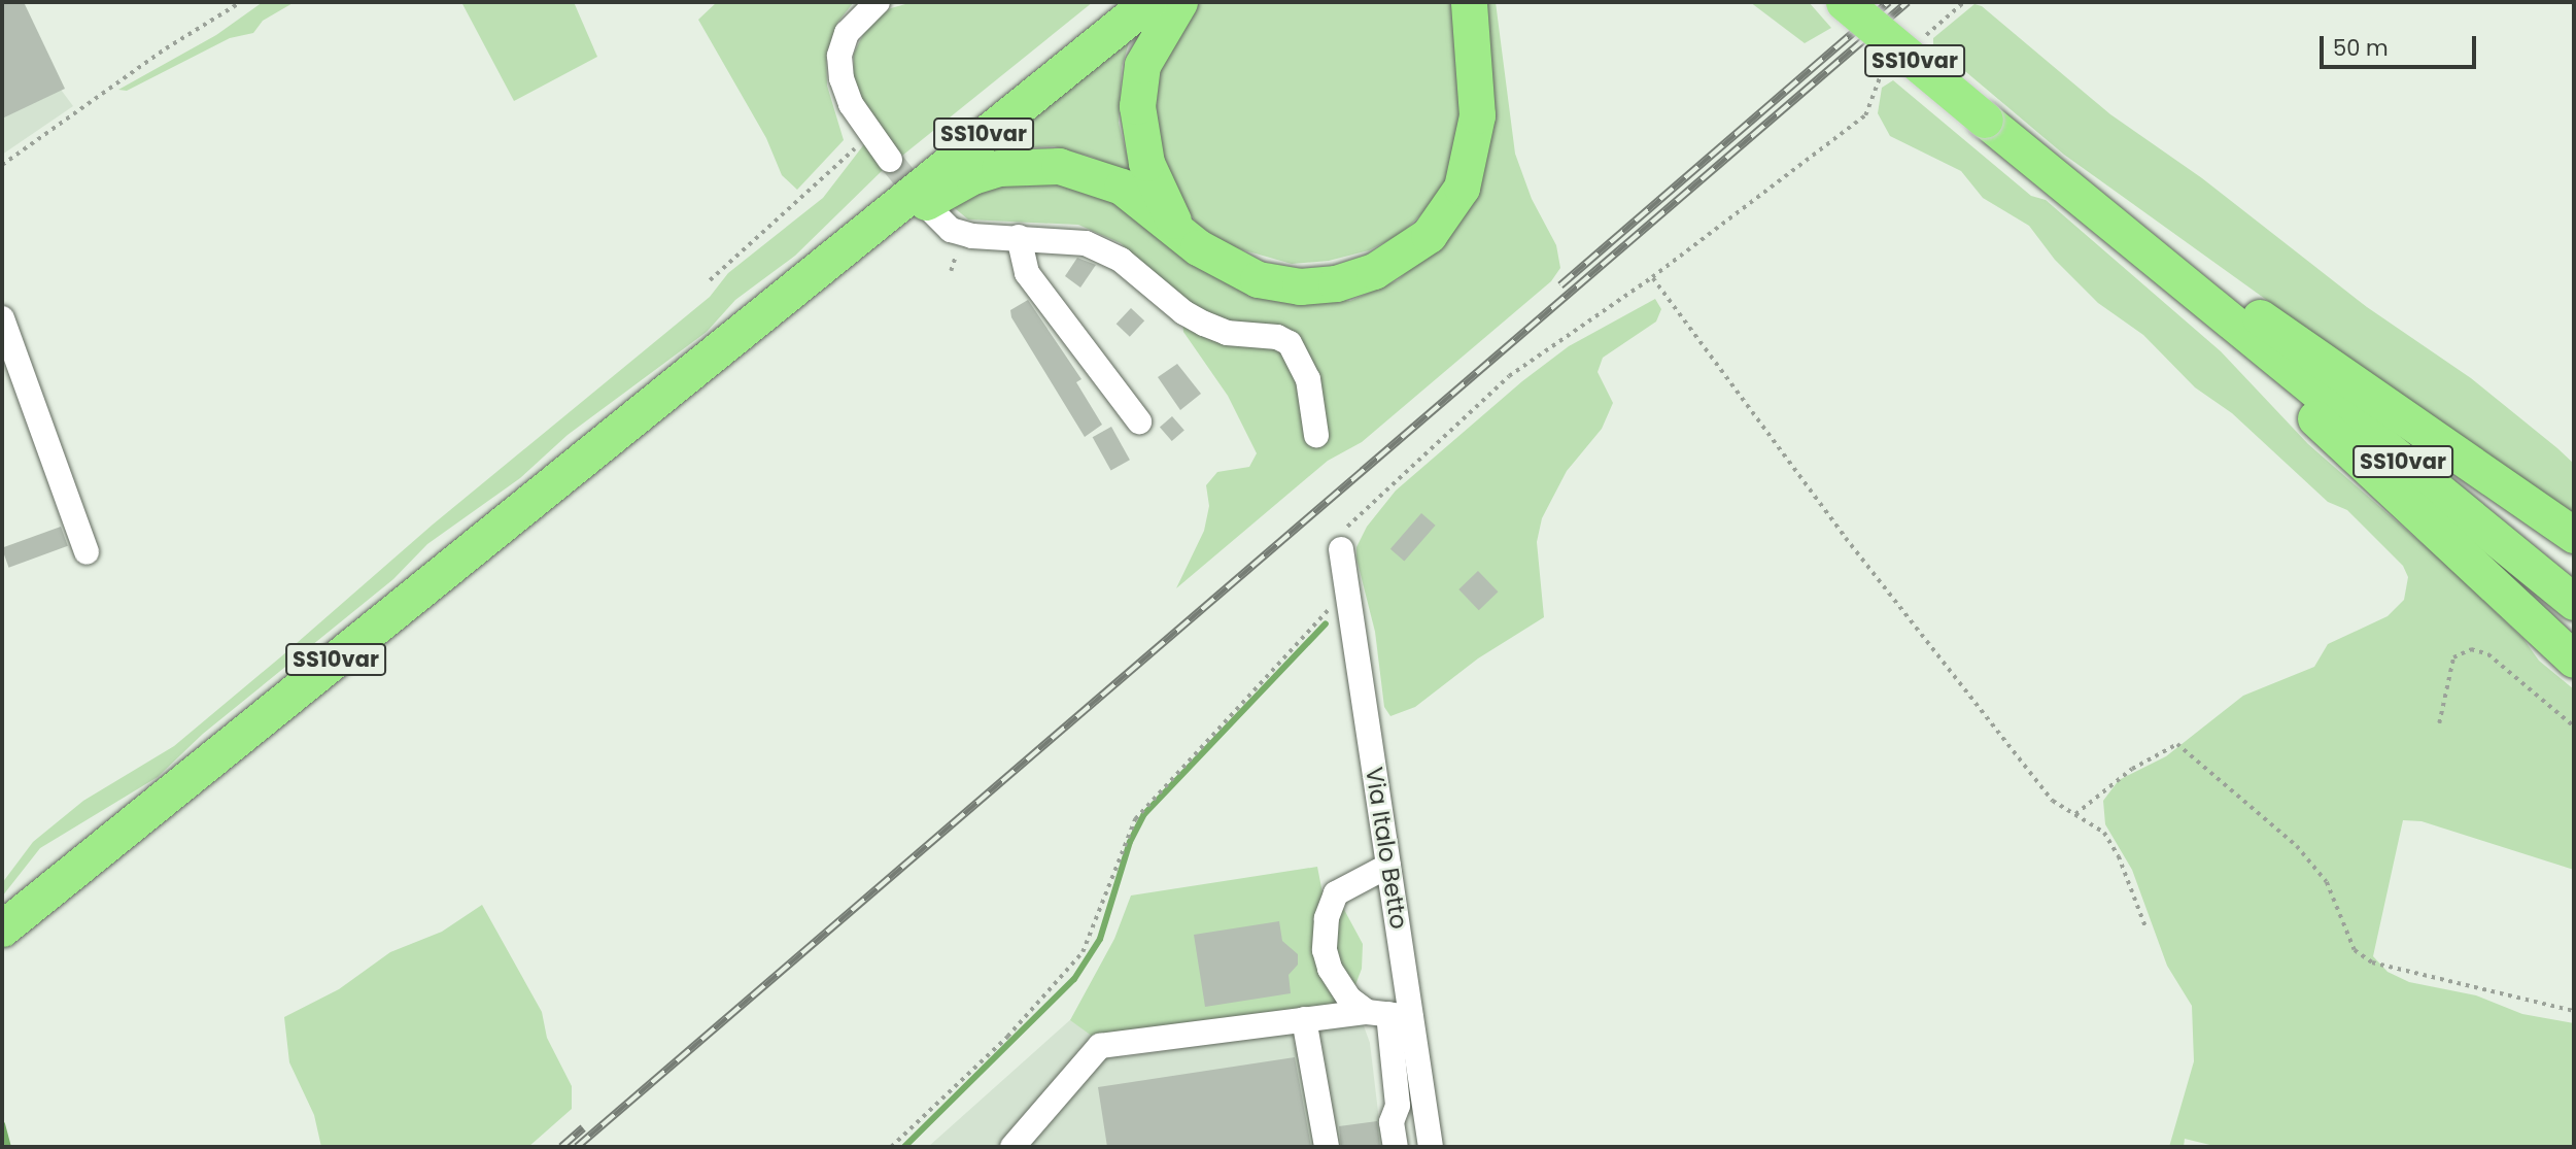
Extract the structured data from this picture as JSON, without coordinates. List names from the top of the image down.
{
  "streets": {
    "highway": ["SS10var"],
    "street": ["Via Italo Betto"]
  },
  "scale_bar": "50 m"
}
